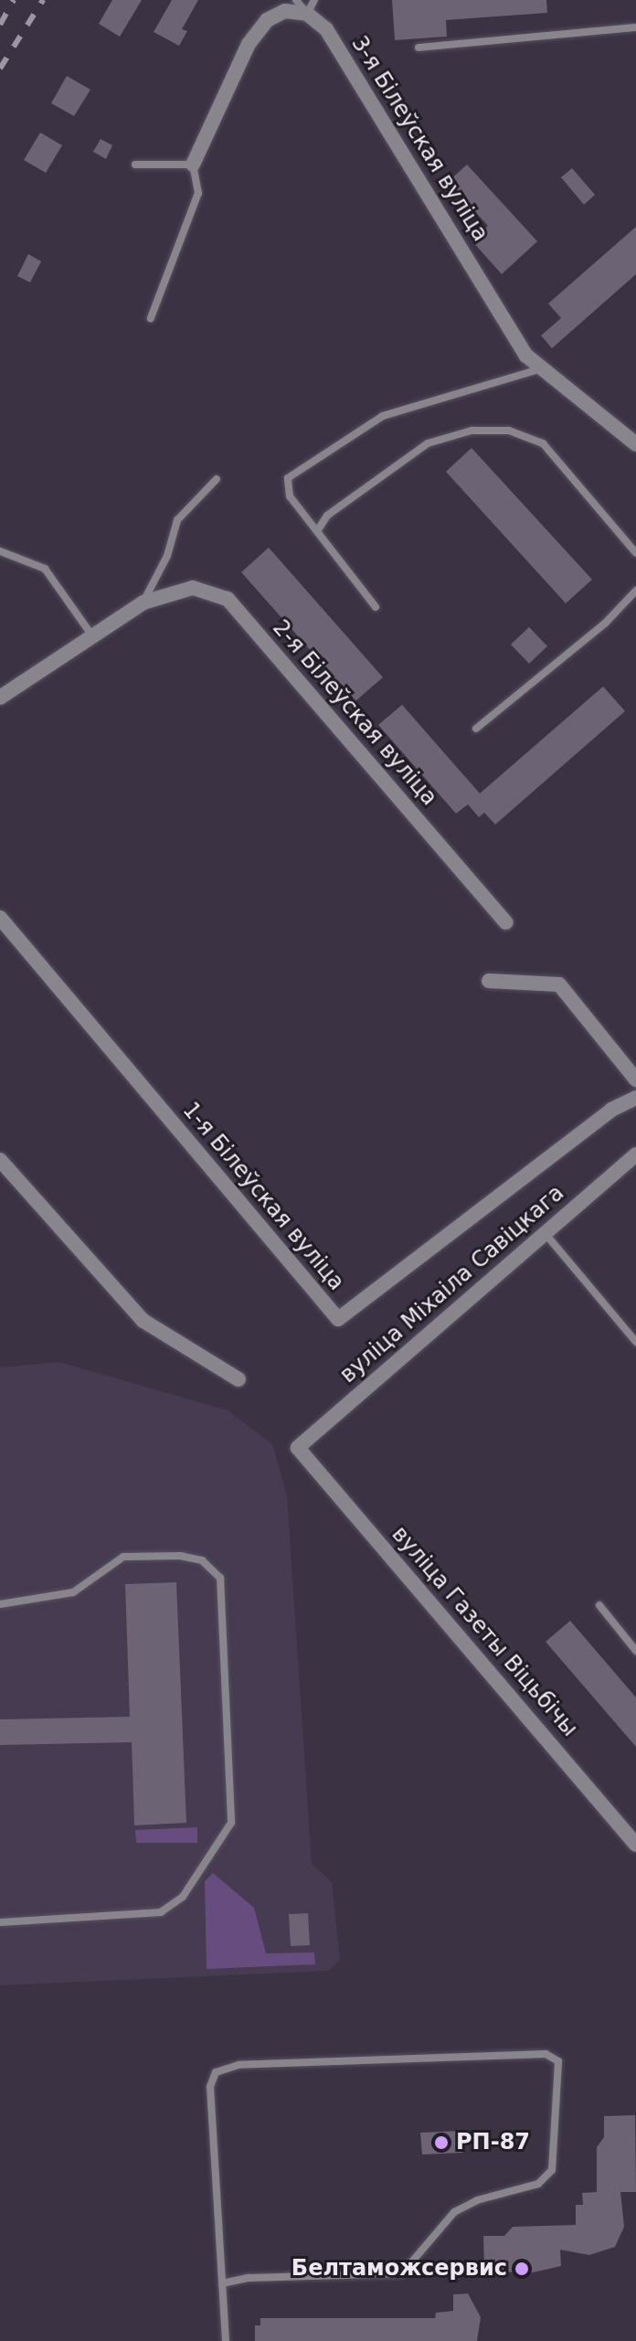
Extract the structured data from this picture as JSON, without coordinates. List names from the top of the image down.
{
  "streets": {
    "street": [
      "3-я Білеўская вуліца",
      "2-я Білеўская вуліца",
      "1-я Білеўская вуліца",
      "вуліца Міхаіла Савіцкага",
      "вуліца Газеты Віцьбічы"
    ]
  },
  "crossings": [
    ["вуліца Міхаіла Савіцкага", "вуліца Газеты Віцьбічы"]
  ],
  "places": ["РП-87", "Белтаможсервис"]
}
